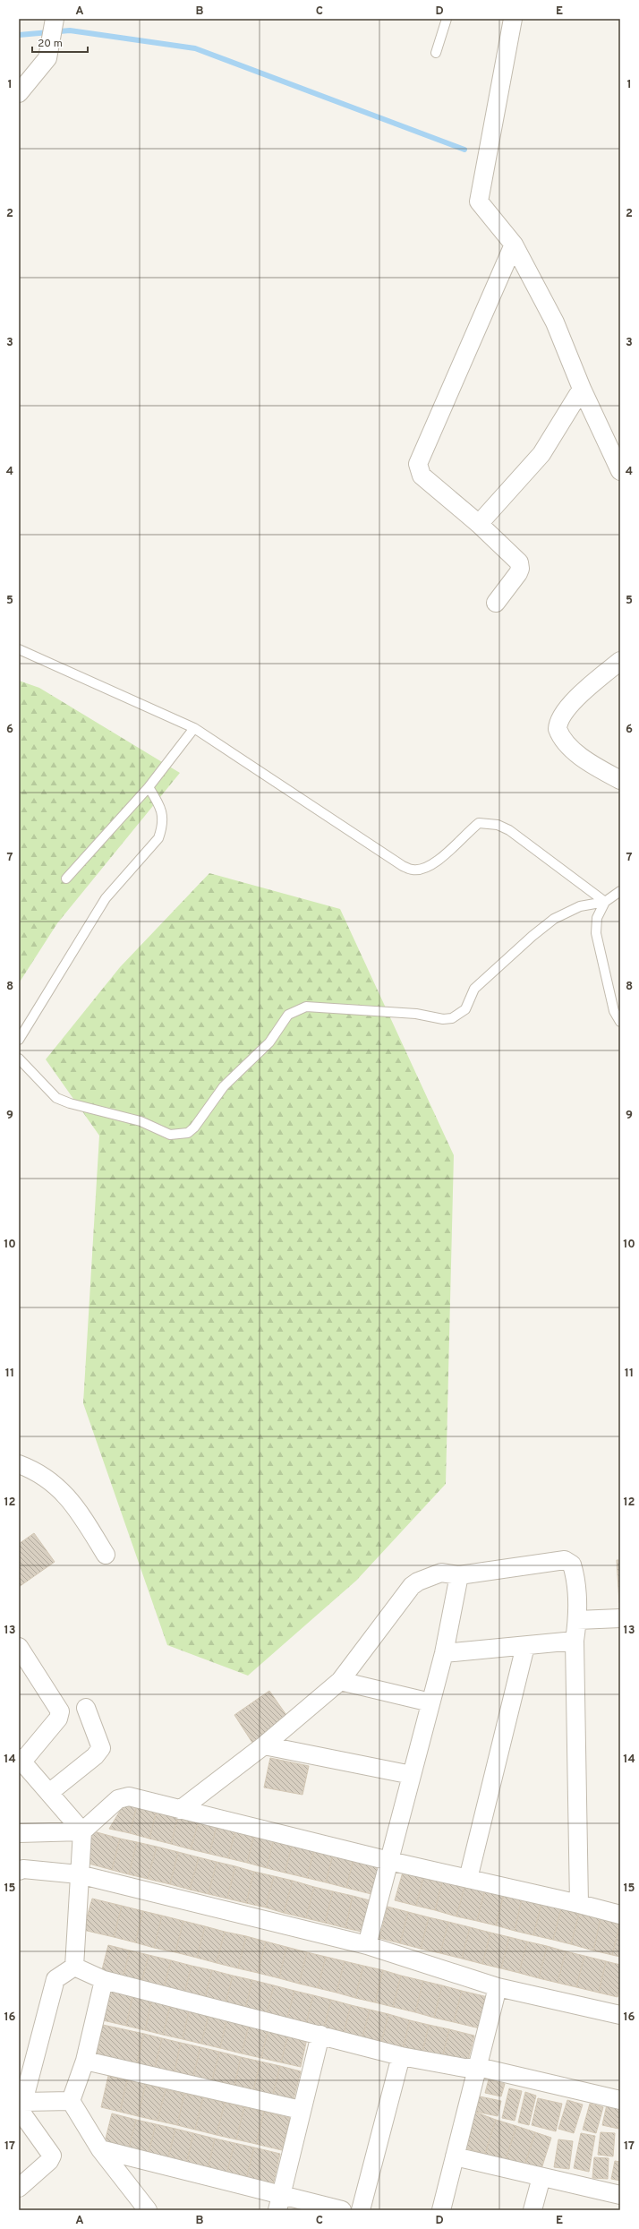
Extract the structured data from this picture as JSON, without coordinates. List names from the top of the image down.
{
  "scale_bar": "20 m",
  "grid": {
    "columns": [
      "A",
      "B",
      "C",
      "D",
      "E"
    ],
    "rows": [
      "1",
      "2",
      "3",
      "4",
      "5",
      "6",
      "7",
      "8",
      "9",
      "10",
      "11",
      "12",
      "13",
      "14",
      "15",
      "16",
      "17"
    ]
  }
}
